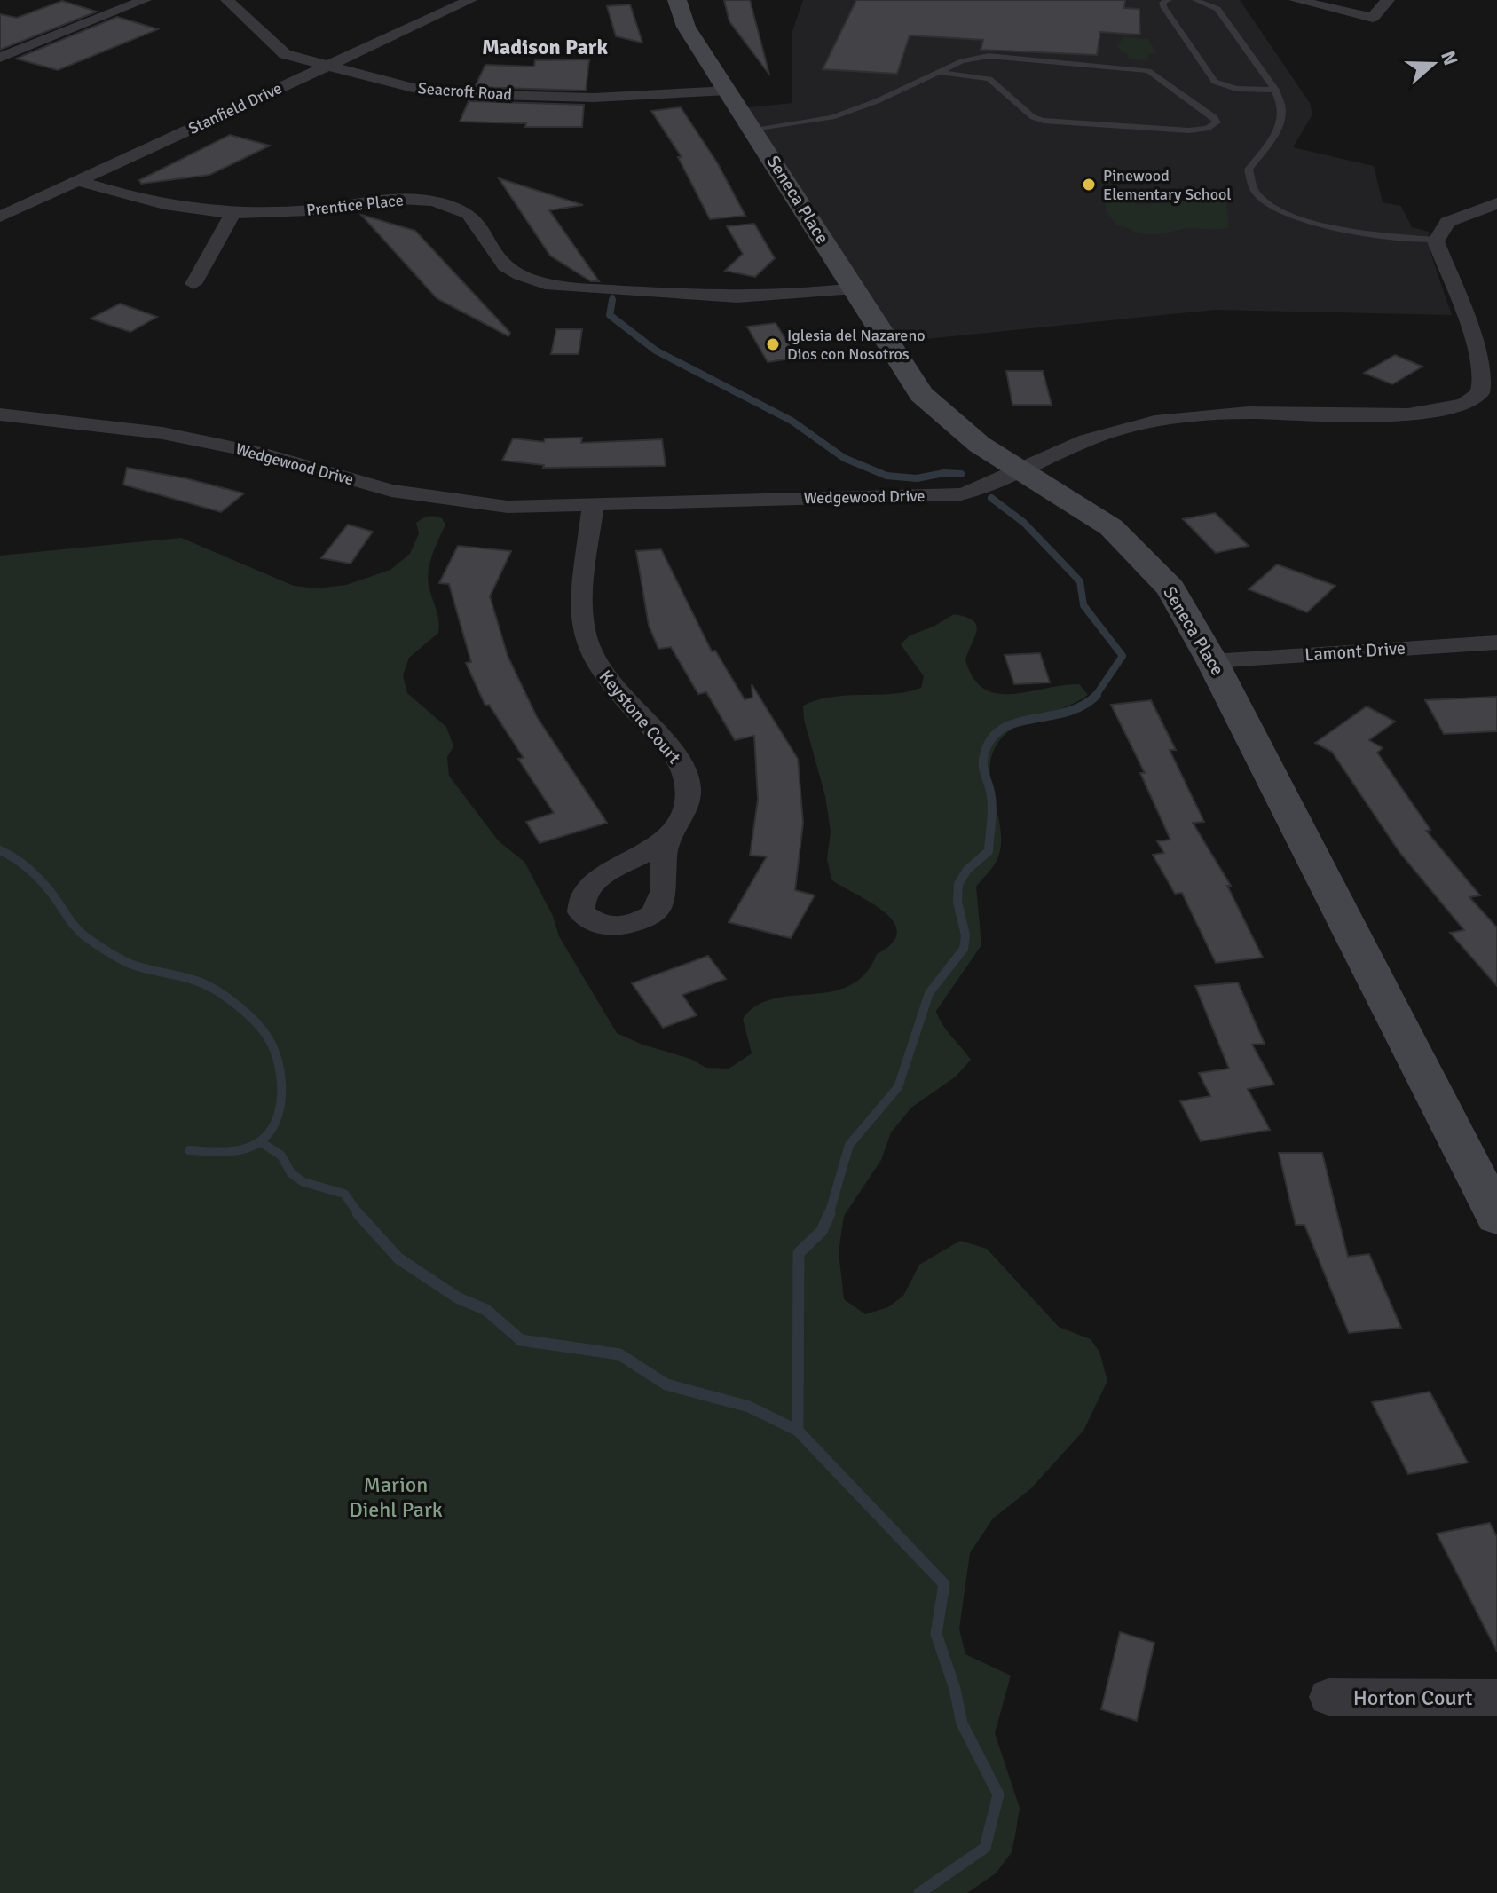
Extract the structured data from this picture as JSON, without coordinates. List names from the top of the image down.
{
  "streets": {
    "street": [
      "Seacroft Road",
      "Stanfield Drive",
      "Seneca Place",
      "Prentice Place",
      "Wedgewood Drive",
      "Lamont Drive",
      "Keystone Court",
      "Horton Court"
    ]
  },
  "crossings": [
    ["Seacroft Road", "Stanfield Drive"],
    ["Seacroft Road", "Seneca Place"],
    ["Stanfield Drive", "Prentice Place"],
    ["Seneca Place", "Prentice Place"],
    ["Seneca Place", "Wedgewood Drive"],
    ["Seneca Place", "Lamont Drive"],
    ["Wedgewood Drive", "Keystone Court"]
  ],
  "districts": ["Madison Park"],
  "parks": ["Marion Diehl Park"],
  "places": ["Pinewood Elementary School", "Iglesia del Nazareno Dios con Nosotros"],
  "north": "right"
}
